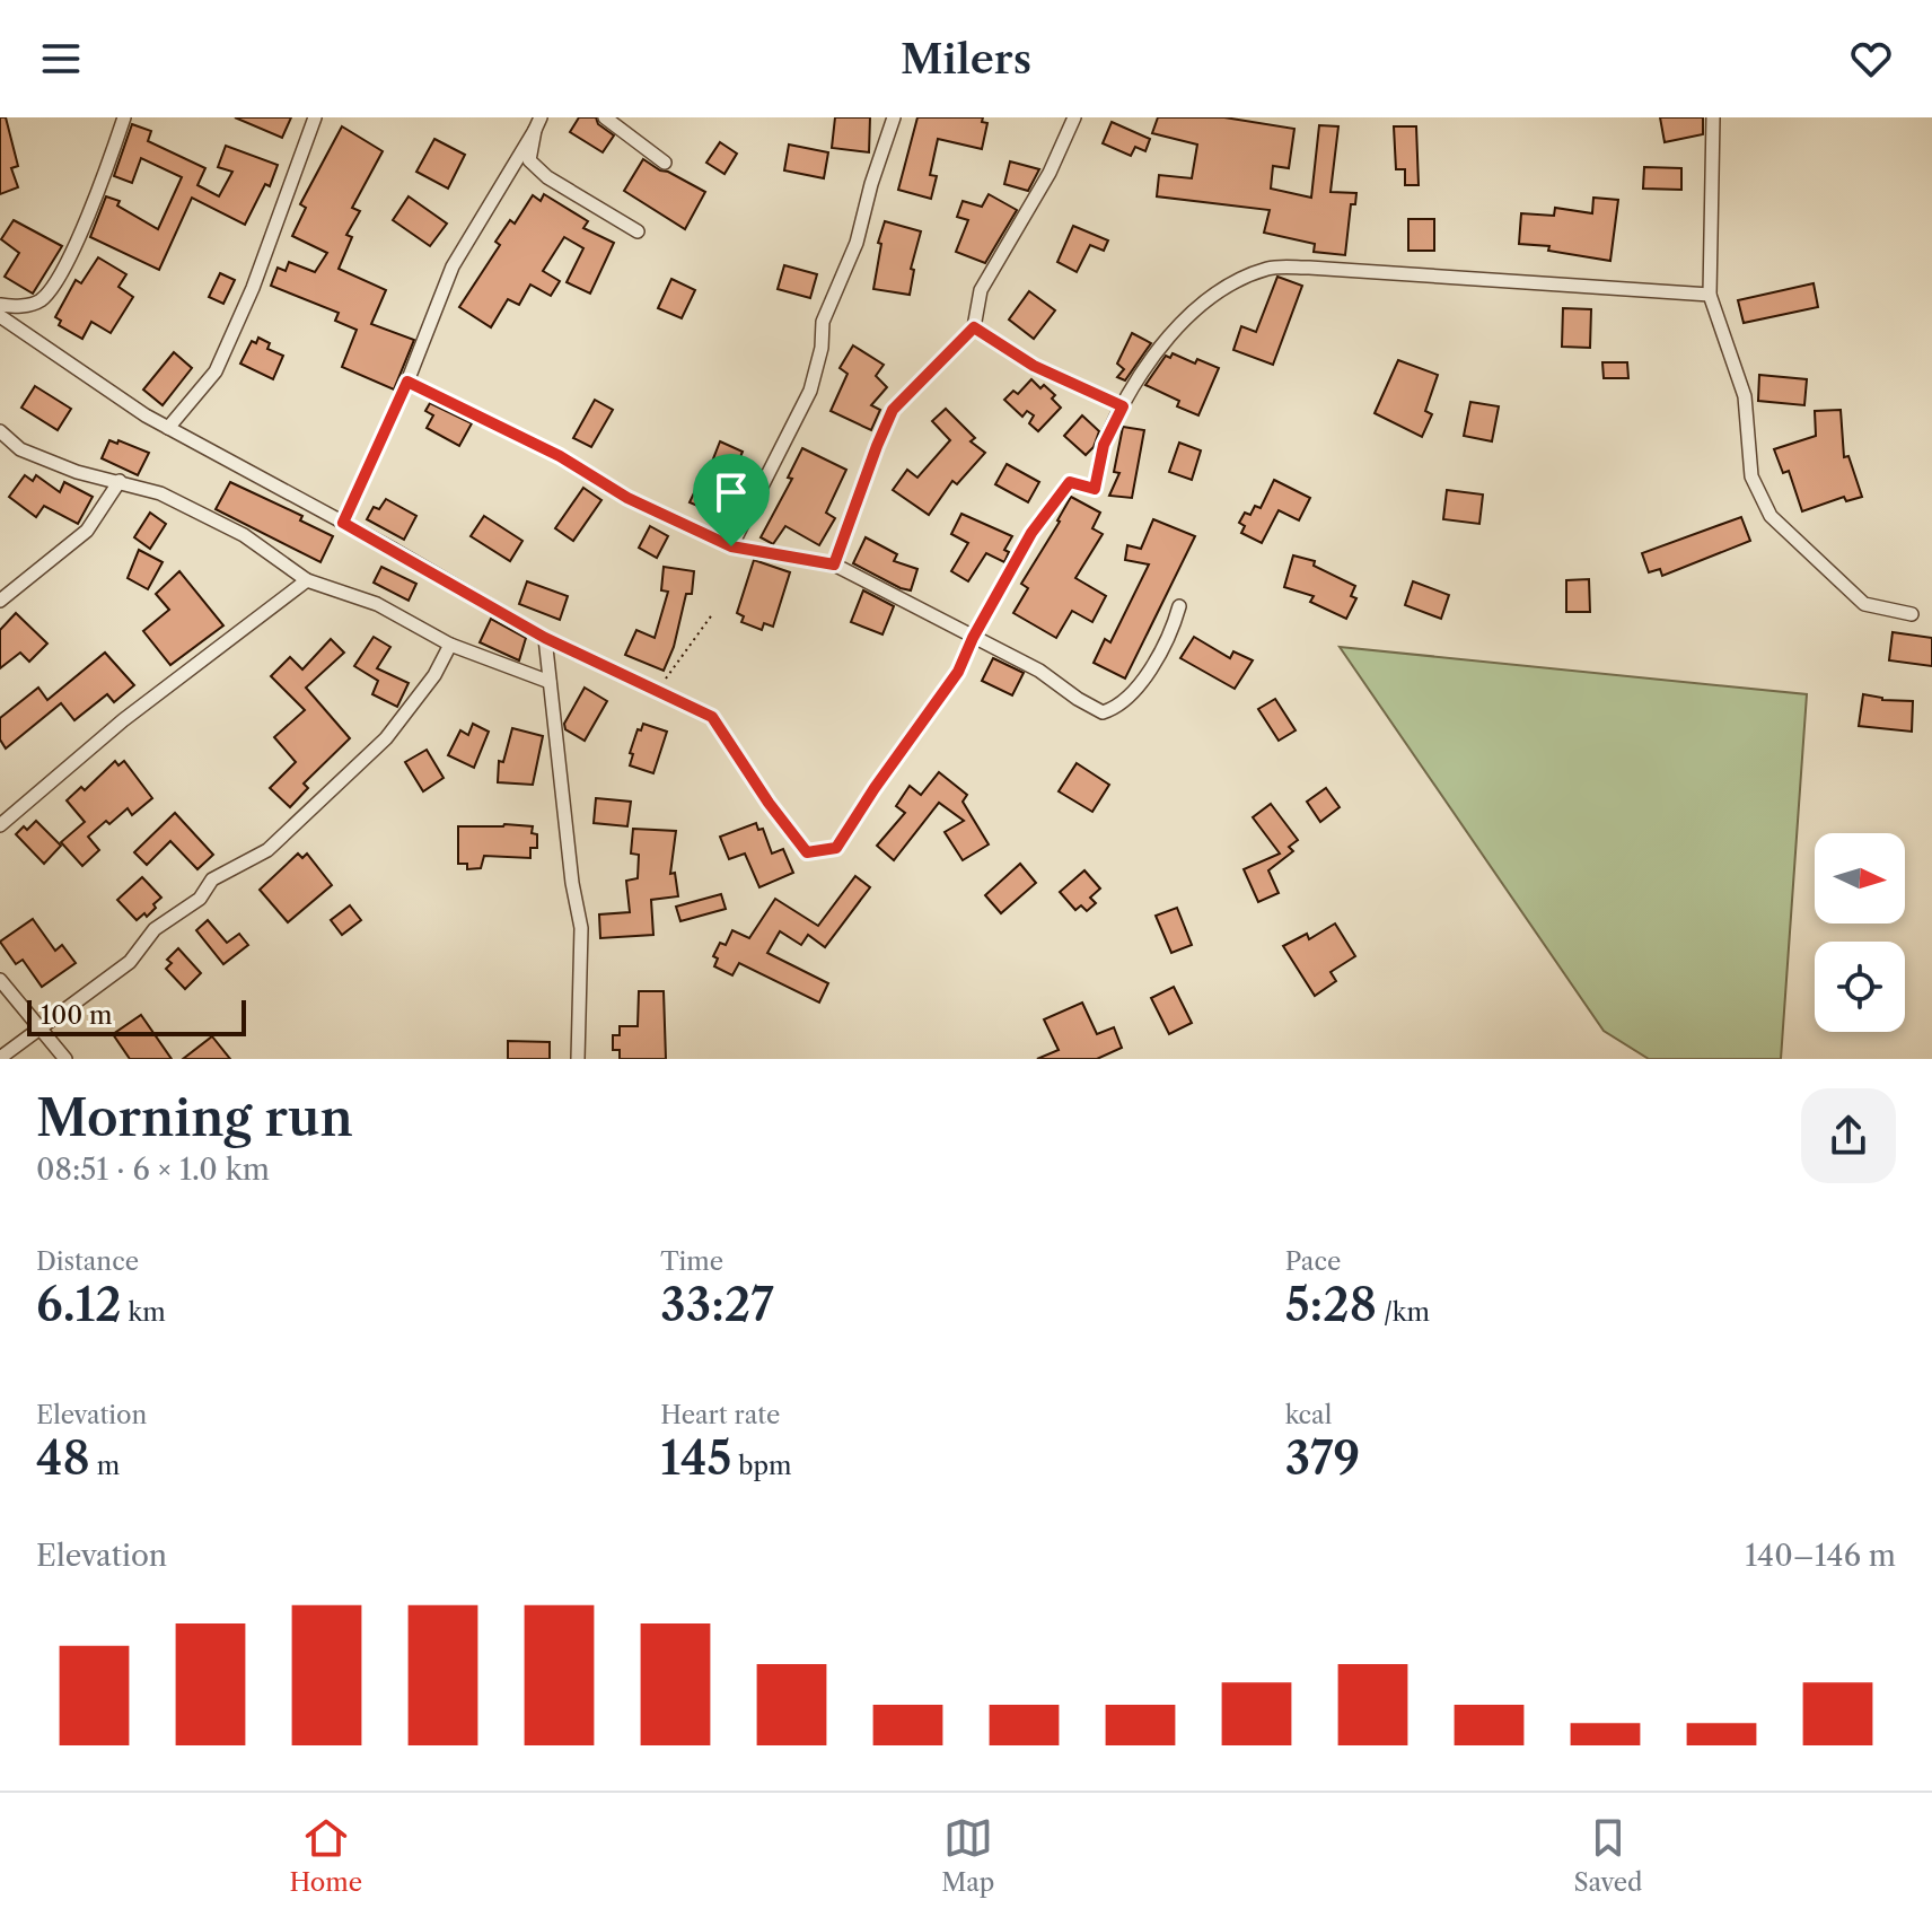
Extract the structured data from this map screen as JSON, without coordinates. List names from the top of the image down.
{
  "scale_bar": "100 m",
  "north": "right",
  "page": {
    "header": "Milers",
    "scale": "100 m",
    "heading": ["Morning run", "08:51 · 6 × 1.0 km"],
    "stats": [
      ["Distance", "6.12 km"],
      ["Time", "33:27"],
      ["Pace", "5:28 /km"],
      ["Elevation", "48 m"],
      ["Heart rate", "145 bpm"],
      ["kcal", "379"]
    ],
    "chart": ["Elevation", "140–146 m"],
    "tabs": ["Home", "Map", "Saved"]
  }
}
